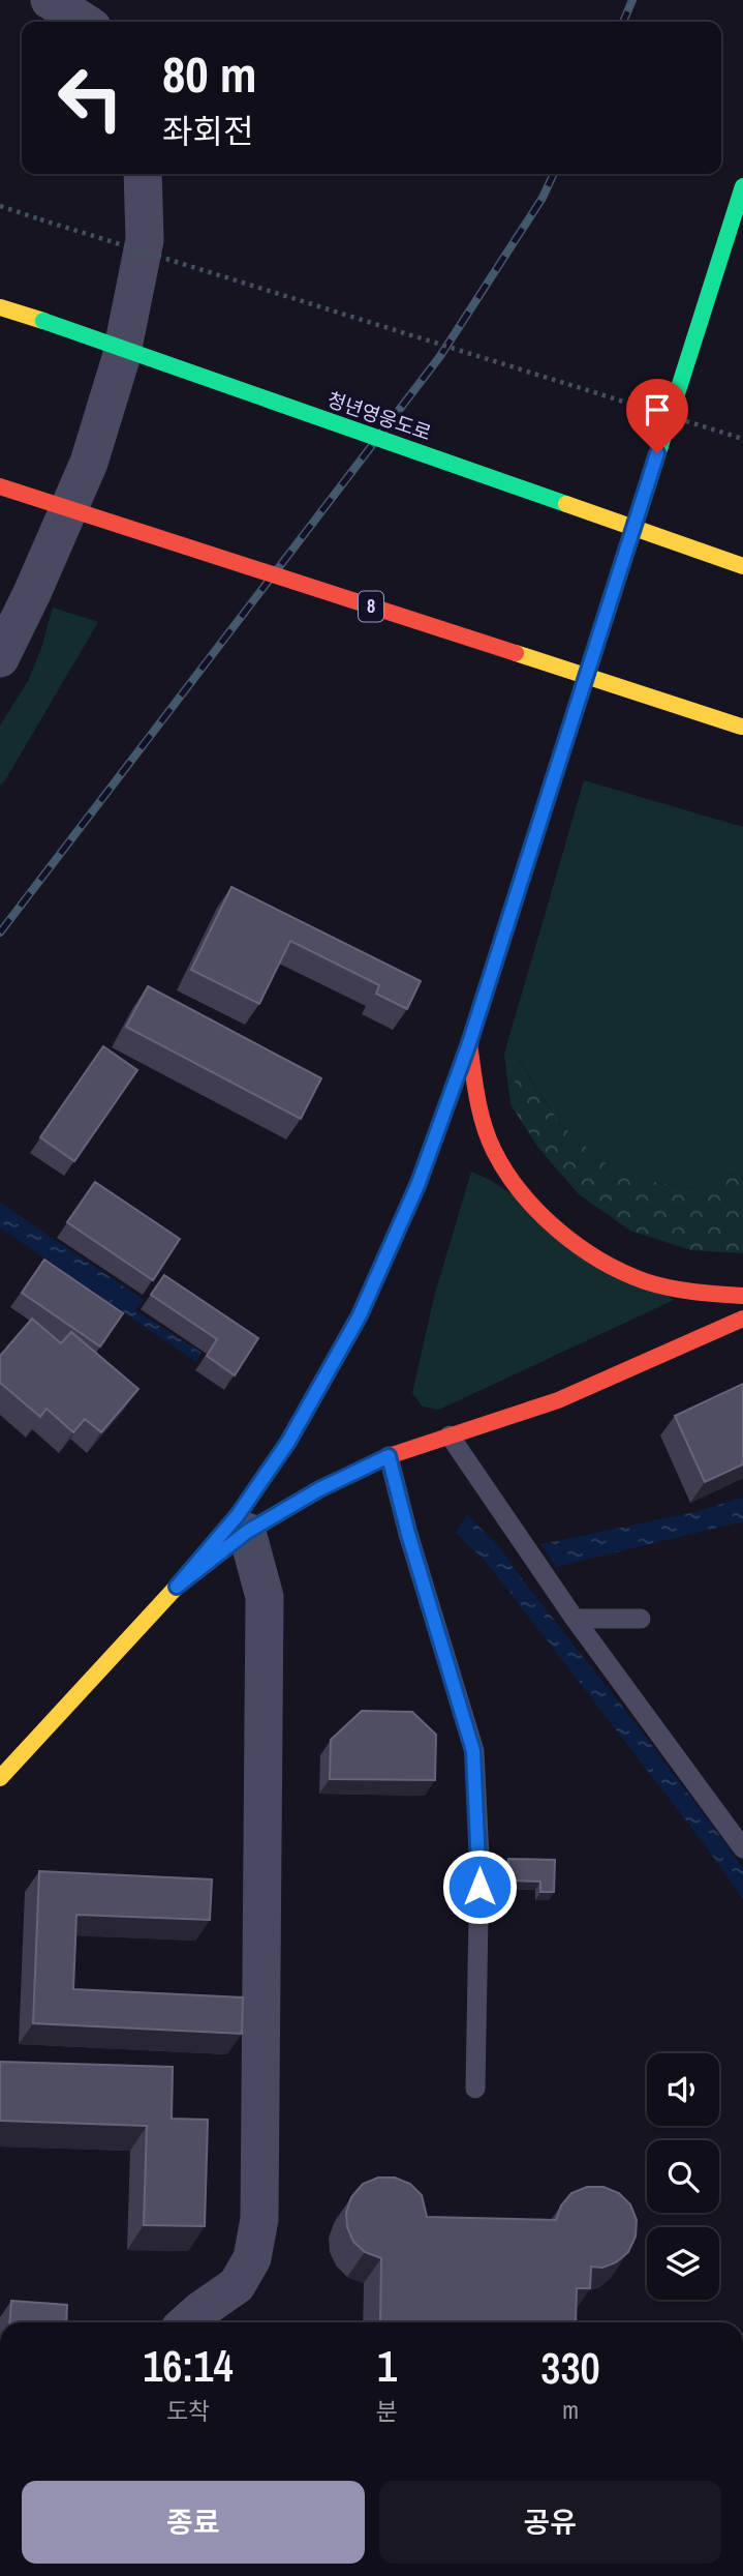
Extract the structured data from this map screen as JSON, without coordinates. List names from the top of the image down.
{
  "streets": {
    "main road": ["청년영웅도로", "8"]
  },
  "page": {
    "turn": ["80 m", "좌회전"],
    "eta": [
      "16:14",
      "도착",
      "1",
      "분",
      "330",
      "m"
    ],
    "buttons": ["종료", "공유"]
  }
}
